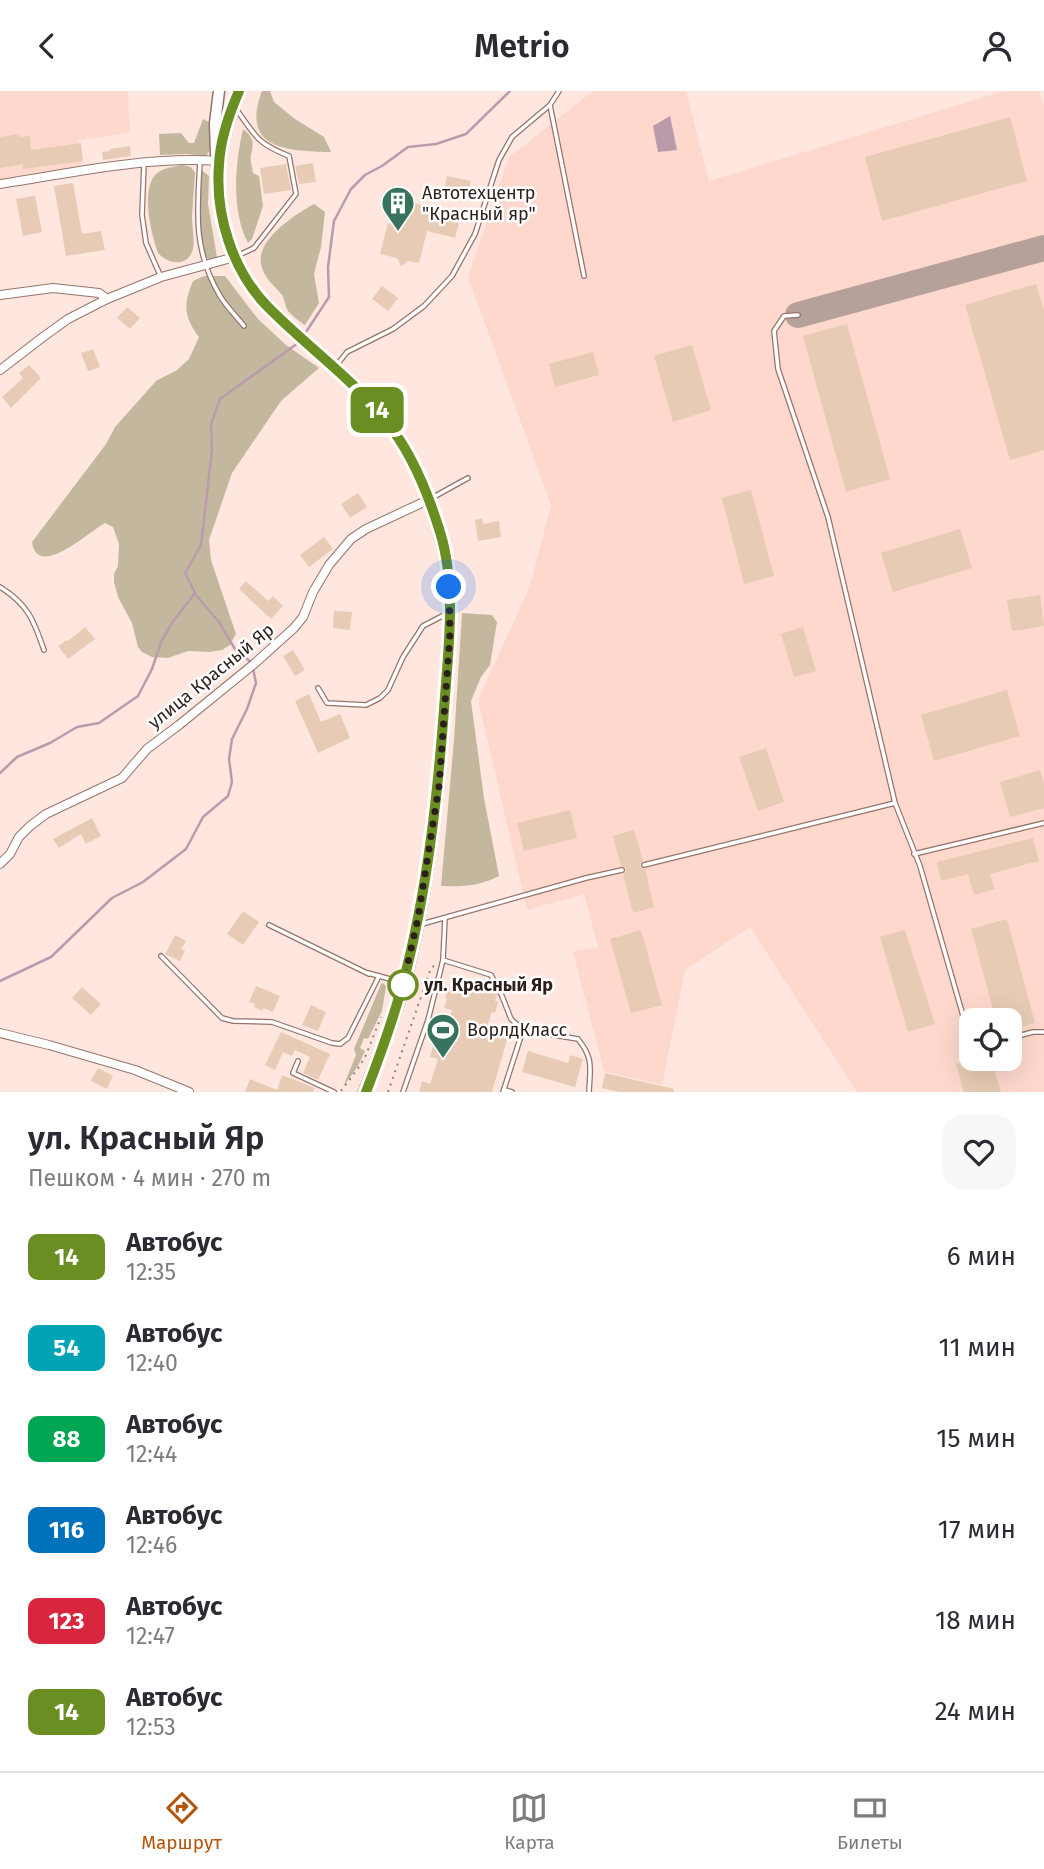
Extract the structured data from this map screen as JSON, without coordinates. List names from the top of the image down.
{
  "streets": {
    "street": ["улица Красный Яр"]
  },
  "places": {
    "building": ["Автотехцентр \"Красный яр\""],
    "other": ["ул. Красный Яр"],
    "sports": ["ВорлдКласс"]
  },
  "lines": ["bus line 14"],
  "page": {
    "header": "Metrio",
    "on_map": "14",
    "heading": ["ул. Красный Яр", "Пешком · 4 мин · 270 m"],
    "list": [
      {
        "mark": "14",
        "name": "Автобус",
        "note": "12:35",
        "value": "6 мин"
      },
      {
        "mark": "54",
        "name": "Автобус",
        "note": "12:40",
        "value": "11 мин"
      },
      {
        "mark": "88",
        "name": "Автобус",
        "note": "12:44",
        "value": "15 мин"
      },
      {
        "mark": "116",
        "name": "Автобус",
        "note": "12:46",
        "value": "17 мин"
      },
      {
        "mark": "123",
        "name": "Автобус",
        "note": "12:47",
        "value": "18 мин"
      },
      {
        "mark": "14",
        "name": "Автобус",
        "note": "12:53",
        "value": "24 мин"
      }
    ],
    "tabs": ["Маршрут", "Карта", "Билеты"]
  }
}
